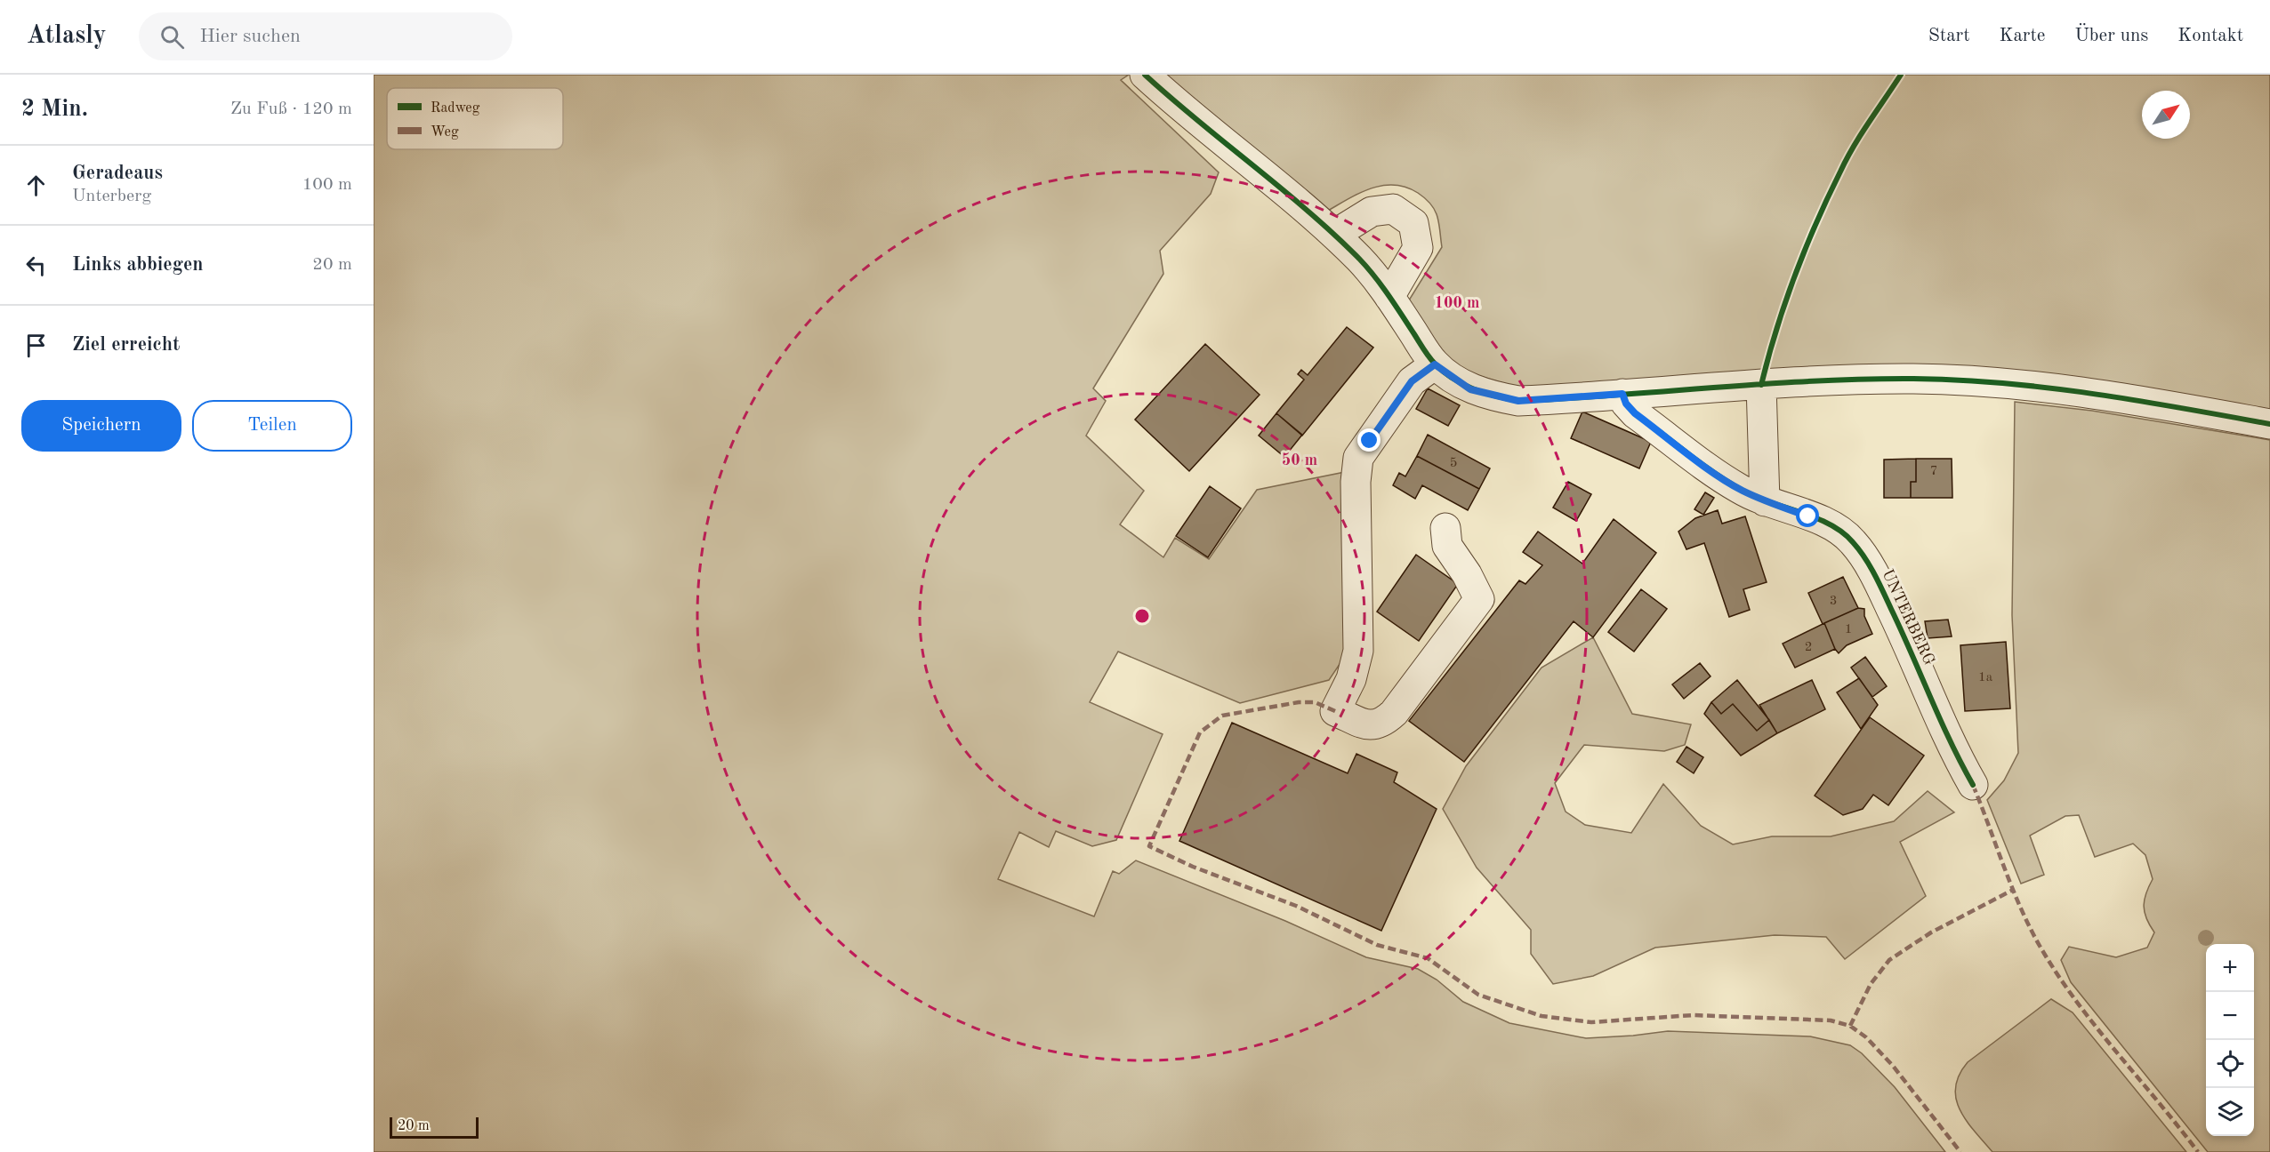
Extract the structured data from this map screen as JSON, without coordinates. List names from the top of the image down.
{
  "streets": {
    "street": ["UNTERBERG"]
  },
  "house_numbers": [
    "5",
    "7",
    "3",
    "1",
    "2",
    "1a"
  ],
  "legend": ["Radweg", "Weg"],
  "scale_bar": "20 m",
  "north": "top right",
  "page": {
    "header": "Atlasly",
    "search": "Hier suchen",
    "nav": [
      "Start",
      "Karte",
      "Über uns",
      "Kontakt"
    ],
    "heading": ["2 Min.", "Zu Fuß · 120 m"],
    "list": [
      ["Geradeaus", "Unterberg", "100 m"],
      ["Links abbiegen", "20 m"],
      "Ziel erreicht"
    ],
    "buttons": ["Speichern", "Teilen"],
    "map_buttons": ["+", "−"],
    "scale": "20 m"
  },
  "rings": ["100 m", "50 m"]
}
